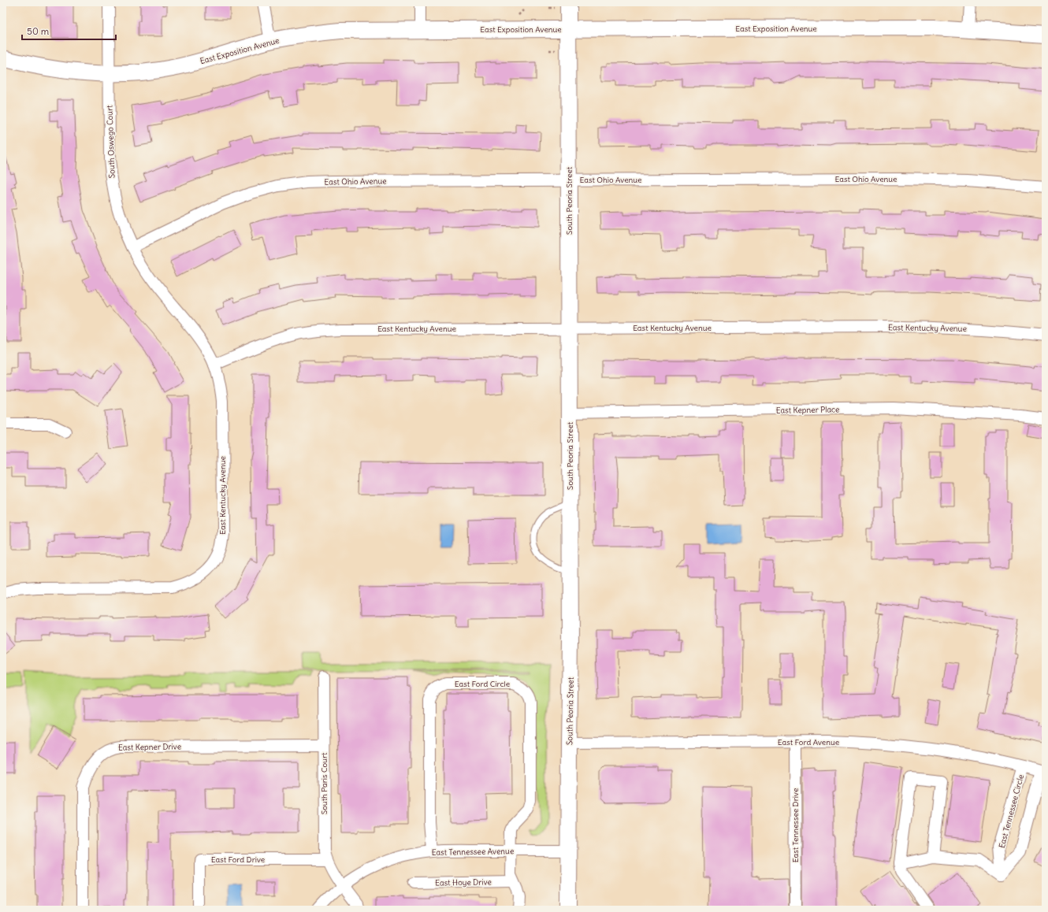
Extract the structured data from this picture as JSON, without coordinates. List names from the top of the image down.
{
  "streets": {
    "street": [
      "East Exposition Avenue",
      "South Oswego Court",
      "East Ohio Avenue",
      "South Peoria Street",
      "East Kentucky Avenue",
      "East Kepner Place",
      "East Ford Circle",
      "East Ford Avenue",
      "East Kepner Drive",
      "South Paris Court",
      "East Tennessee Circle",
      "East Tennessee Drive",
      "East Tennessee Avenue",
      "East Ford Drive",
      "East Hoye Drive"
    ]
  },
  "crossings": [
    ["East Exposition Avenue", "South Oswego Court"],
    ["East Exposition Avenue", "South Peoria Street"],
    ["South Oswego Court", "East Ohio Avenue"],
    ["South Oswego Court", "East Kentucky Avenue"],
    ["East Ohio Avenue", "South Peoria Street"],
    ["South Peoria Street", "East Kentucky Avenue"],
    ["South Peoria Street", "East Kepner Place"],
    ["South Peoria Street", "East Ford Avenue"],
    ["South Peoria Street", "East Tennessee Avenue"],
    ["East Ford Circle", "East Tennessee Avenue"],
    ["East Ford Avenue", "East Tennessee Circle"],
    ["East Ford Avenue", "East Tennessee Drive"],
    ["East Kepner Drive", "South Paris Court"],
    ["South Paris Court", "East Tennessee Avenue"],
    ["South Paris Court", "East Ford Drive"]
  ],
  "scale_bar": "50 m"
}
